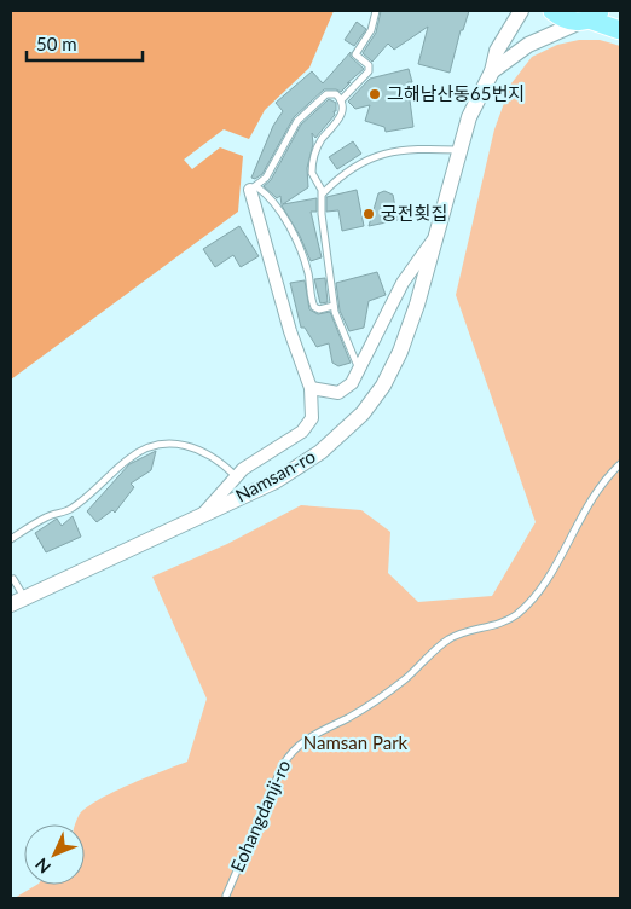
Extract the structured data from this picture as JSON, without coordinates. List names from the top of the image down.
{
  "streets": {
    "street": ["Namsan-ro"],
    "lane": ["Eohangdanji-ro"]
  },
  "parks": ["Namsan Park"],
  "places": ["그해남산동65번지", "궁전횟집"],
  "scale_bar": "50 m",
  "north": "bottom left"
}
